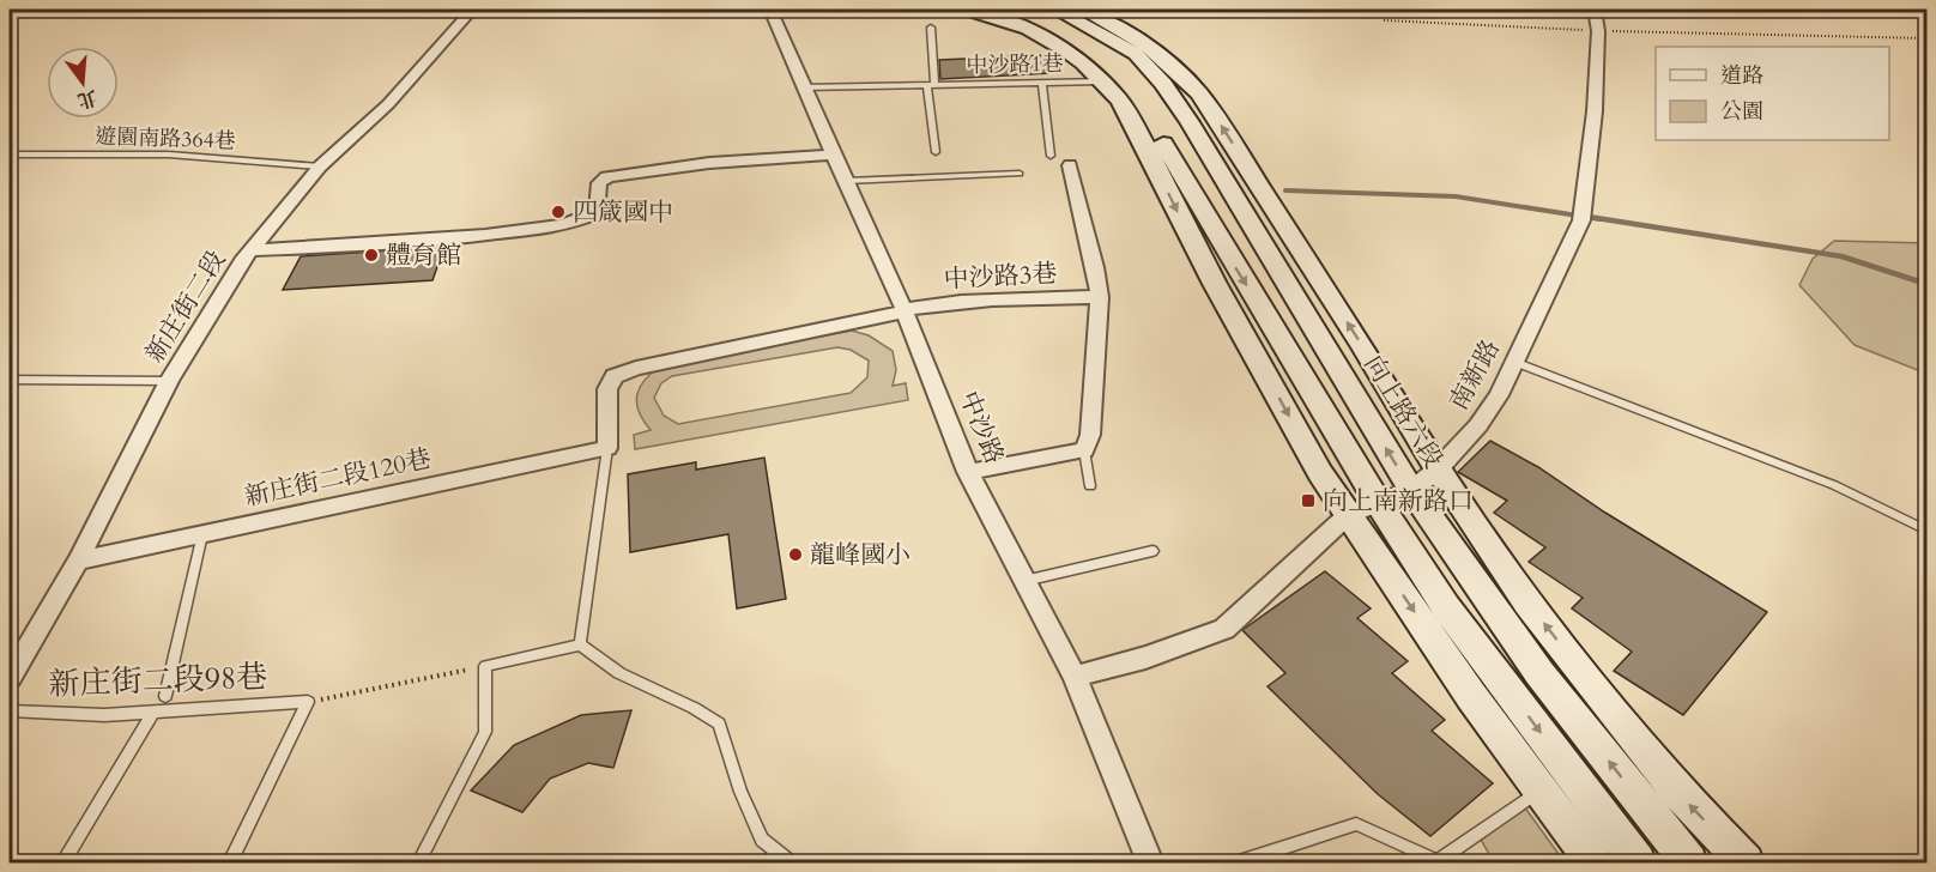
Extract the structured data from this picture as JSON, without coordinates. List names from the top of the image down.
{
  "streets": {
    "main road": ["向上路六段"],
    "street": [
      "中沙路3巷",
      "新庄街二段",
      "南新路",
      "中沙路",
      "新庄街二段120巷"
    ],
    "lane": ["中沙路1巷", "遊園南路364巷", "新庄街二段98巷"]
  },
  "crossings": [
    ["中沙路1巷", "中沙路"],
    ["遊園南路364巷", "新庄街二段"],
    ["中沙路3巷", "中沙路"],
    ["中沙路3巷", "新庄街二段120巷"],
    ["新庄街二段", "新庄街二段120巷"],
    ["南新路", "向上路六段"],
    ["南新路", "中沙路"]
  ],
  "places": {
    "other": ["四箴國中", "體育館", "龍峰國小"],
    "transit": ["向上南新路口"]
  },
  "legend": ["道路", "公園"],
  "north": "bottom"
}
